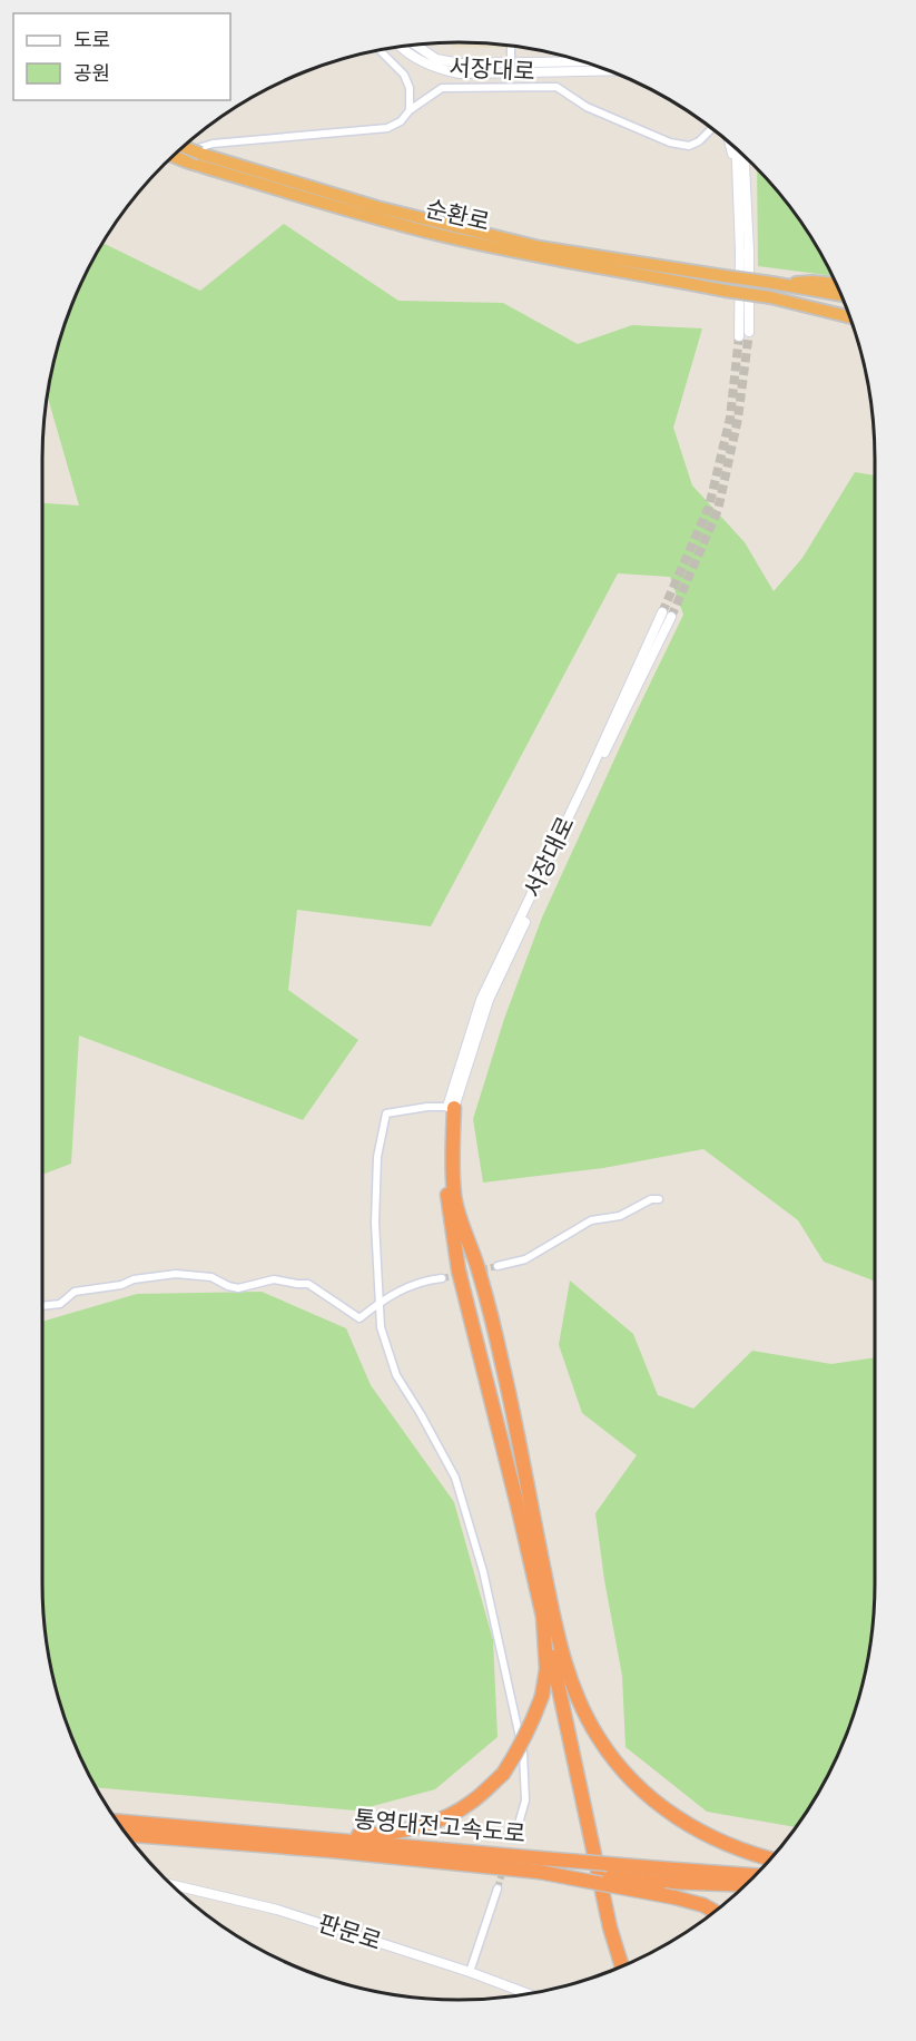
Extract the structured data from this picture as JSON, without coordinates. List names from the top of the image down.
{
  "streets": {
    "highway": ["순환로", "통영대전고속도로"],
    "street": ["서장대로", "판문로"]
  },
  "legend": ["도로", "공원"]
}
